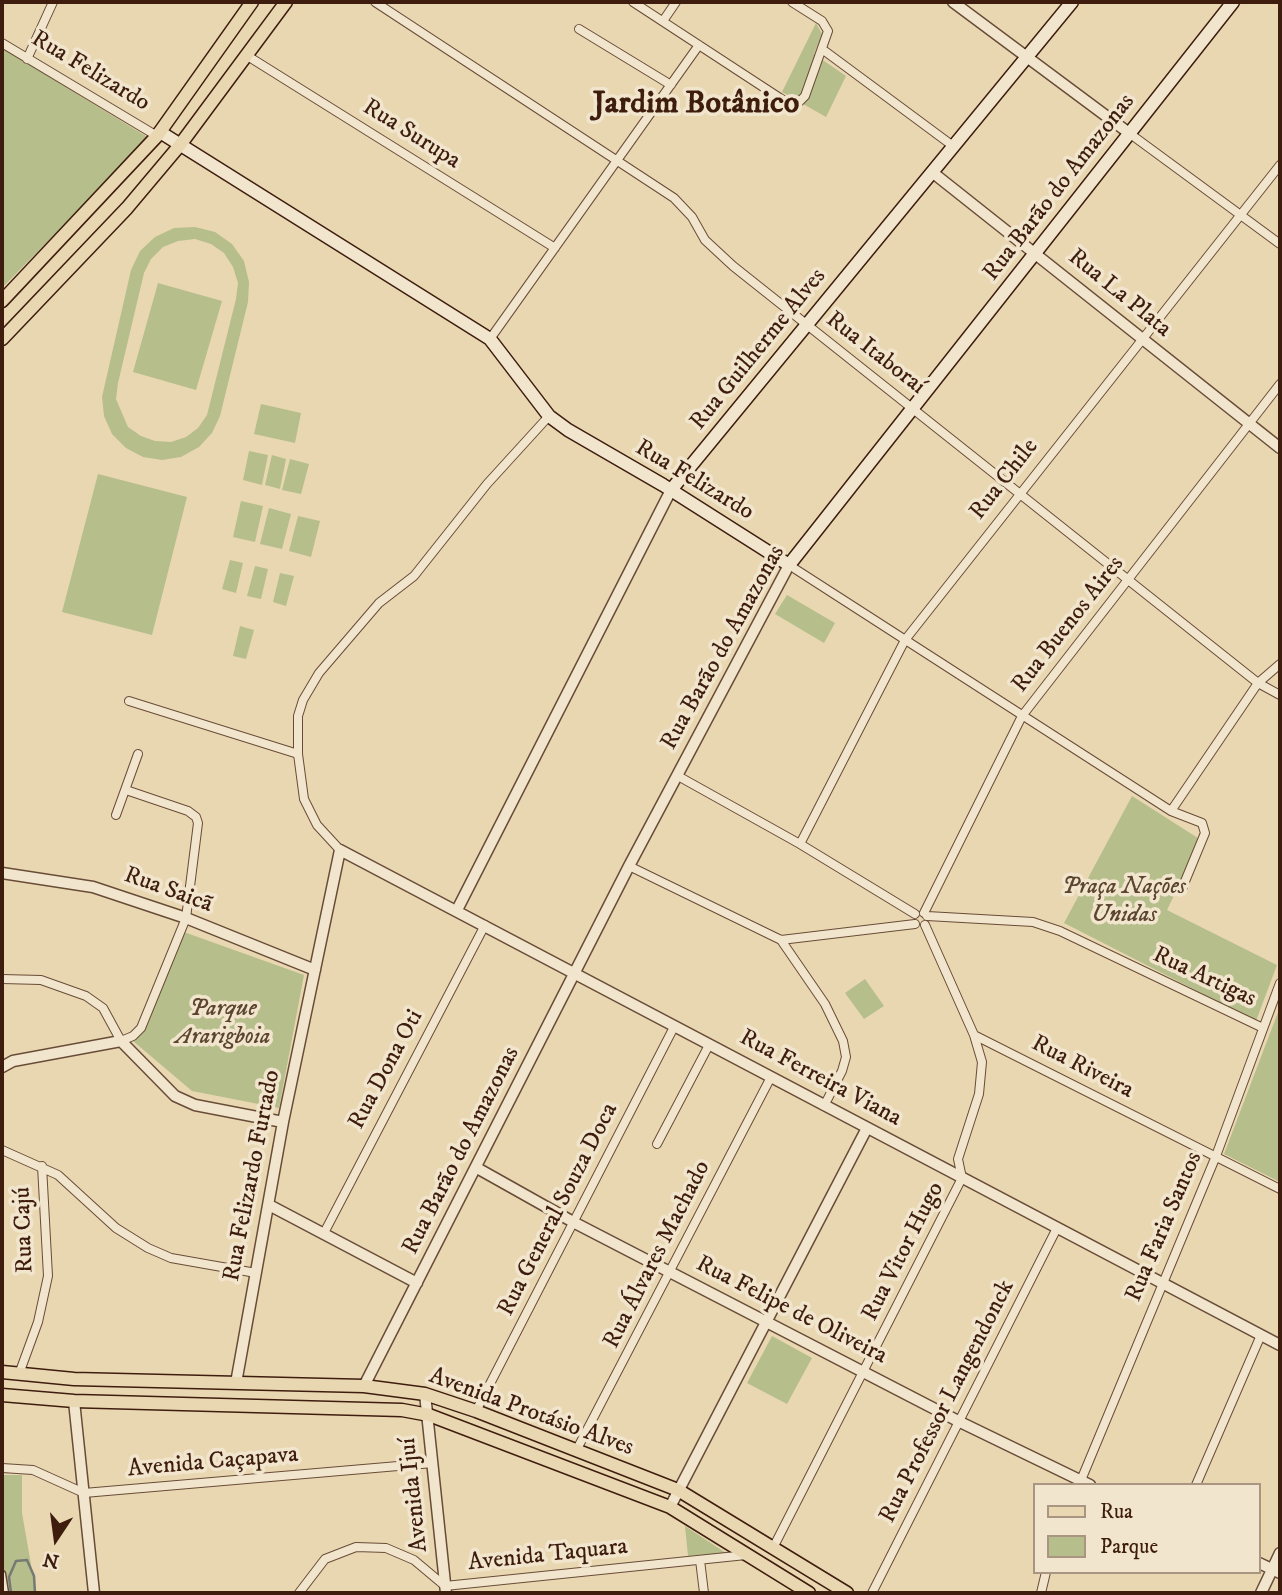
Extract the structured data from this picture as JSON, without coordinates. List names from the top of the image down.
{
  "streets": {
    "main road": [
      "Rua Felizardo",
      "Rua Barão do Amazonas",
      "Rua Guilherme Alves",
      "Avenida Protásio Alves"
    ],
    "street": [
      "Rua Surupa",
      "Rua La Plata",
      "Rua Itaboraí",
      "Rua Chile",
      "Rua Buenos Aires",
      "Rua Saicã",
      "Rua Artigas",
      "Rua Riveira",
      "Rua Dona Oti",
      "Rua Ferreira Viana",
      "Rua Felizardo Furtado",
      "Rua General Souza Doca",
      "Rua Faria Santos",
      "Rua Cajú",
      "Rua Vitor Hugo",
      "Rua Álvares Machado",
      "Rua Felipe de Oliveira",
      "Rua Professor Langendonck",
      "Avenida Caçapava",
      "Avenida Ijuí",
      "Avenida Taquara"
    ]
  },
  "crossings": [
    ["Rua Felizardo", "Rua Barão do Amazonas"],
    ["Rua Felizardo", "Rua Guilherme Alves"],
    ["Rua Felizardo", "Rua Chile"],
    ["Rua Felizardo", "Rua Buenos Aires"],
    ["Rua Barão do Amazonas", "Rua La Plata"],
    ["Rua Barão do Amazonas", "Rua Itaboraí"],
    ["Rua Barão do Amazonas", "Rua Ferreira Viana"],
    ["Rua Barão do Amazonas", "Rua Felipe de Oliveira"],
    ["Rua Barão do Amazonas", "Avenida Protásio Alves"],
    ["Rua La Plata", "Rua Guilherme Alves"],
    ["Rua La Plata", "Rua Chile"],
    ["Rua La Plata", "Rua Buenos Aires"],
    ["Rua Guilherme Alves", "Rua Itaboraí"],
    ["Rua Guilherme Alves", "Rua Ferreira Viana"],
    ["Rua Itaboraí", "Rua Chile"],
    ["Rua Itaboraí", "Rua Buenos Aires"],
    ["Rua Buenos Aires", "Rua Artigas"],
    ["Rua Saicã", "Rua Felizardo Furtado"],
    ["Rua Artigas", "Rua Faria Santos"],
    ["Rua Riveira", "Rua Faria Santos"],
    ["Rua Riveira", "Rua Vitor Hugo"],
    ["Rua Dona Oti", "Rua Ferreira Viana"],
    ["Rua Ferreira Viana", "Rua Felizardo Furtado"],
    ["Rua Ferreira Viana", "Rua General Souza Doca"],
    ["Rua Ferreira Viana", "Rua Faria Santos"],
    ["Rua Ferreira Viana", "Rua Vitor Hugo"],
    ["Rua Ferreira Viana", "Rua Álvares Machado"],
    ["Rua Ferreira Viana", "Rua Professor Langendonck"],
    ["Rua Felizardo Furtado", "Avenida Protásio Alves"],
    ["Rua General Souza Doca", "Rua Felipe de Oliveira"],
    ["Rua General Souza Doca", "Avenida Protásio Alves"],
    ["Rua Faria Santos", "Rua Felipe de Oliveira"],
    ["Rua Cajú", "Avenida Protásio Alves"],
    ["Rua Vitor Hugo", "Rua Felipe de Oliveira"],
    ["Rua Vitor Hugo", "Avenida Protásio Alves"],
    ["Rua Álvares Machado", "Rua Felipe de Oliveira"],
    ["Rua Álvares Machado", "Avenida Protásio Alves"],
    ["Rua Felipe de Oliveira", "Rua Professor Langendonck"],
    ["Avenida Protásio Alves", "Avenida Ijuí"],
    ["Avenida Protásio Alves", "Avenida Taquara"],
    ["Avenida Caçapava", "Avenida Ijuí"],
    ["Avenida Ijuí", "Avenida Taquara"]
  ],
  "districts": ["Jardim Botânico"],
  "parks": ["Praça Nações Unidas", "Parque Ararigboia"],
  "legend": ["Rua", "Parque"],
  "north": "bottom"
}
